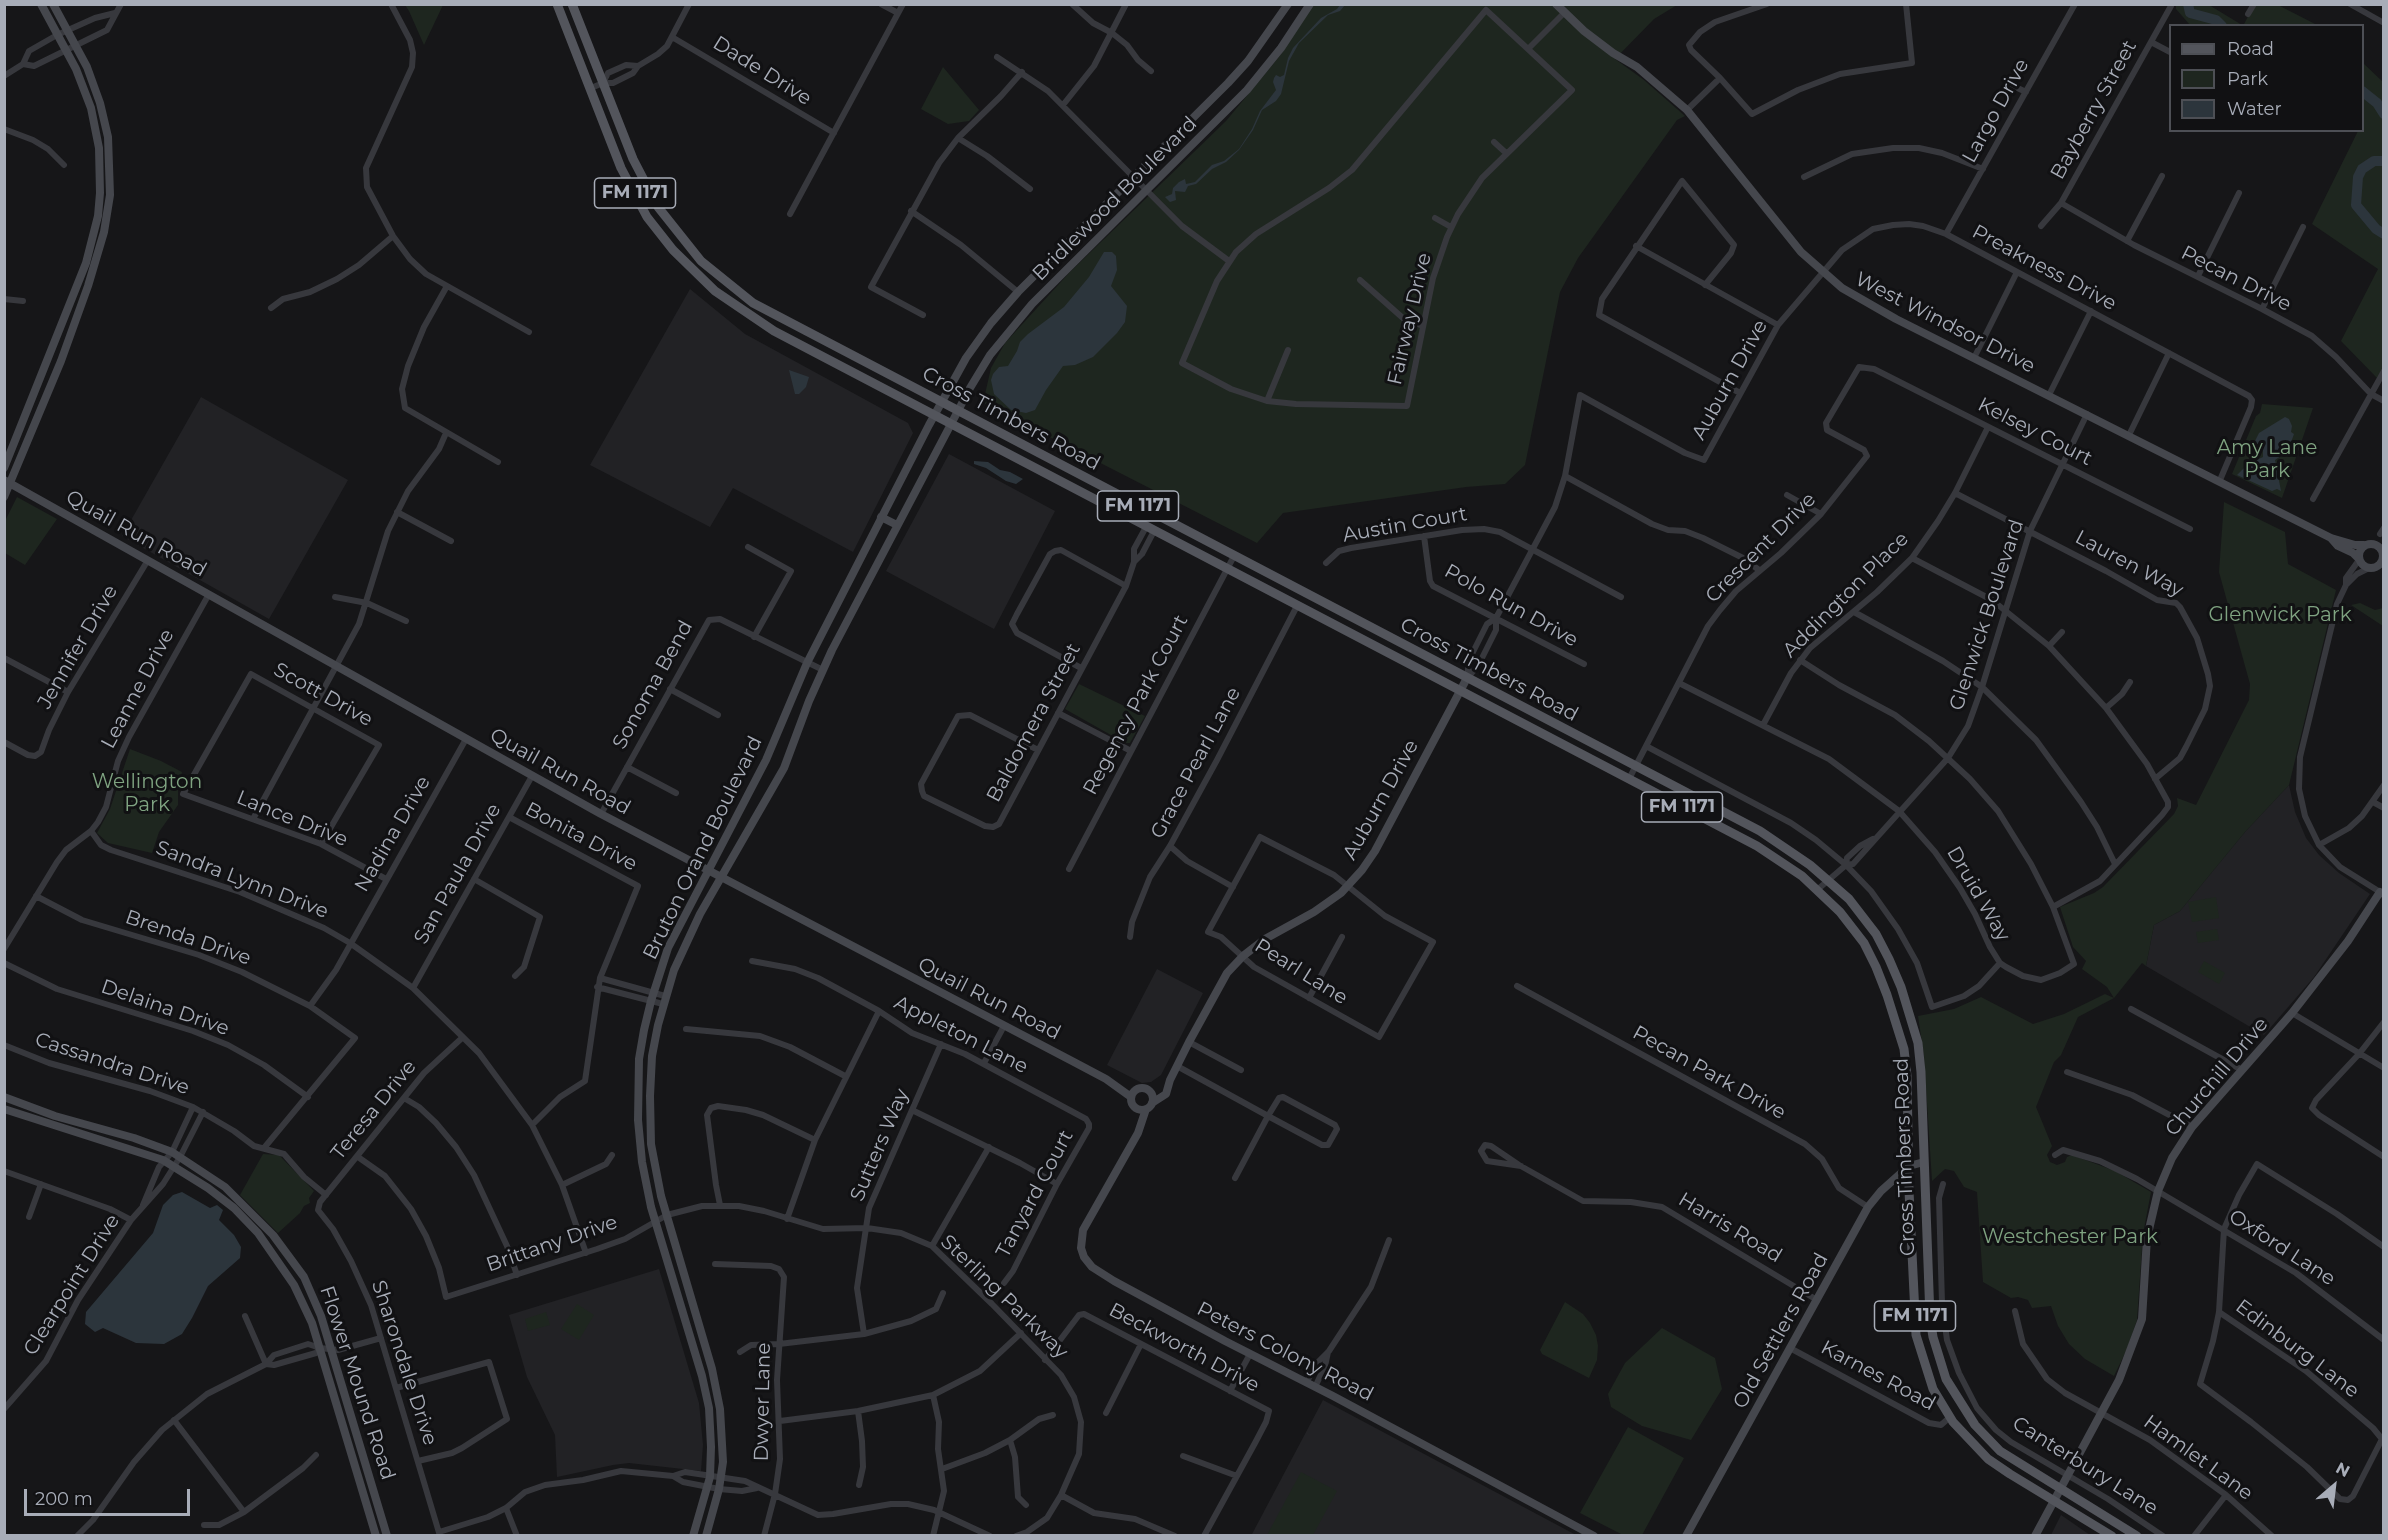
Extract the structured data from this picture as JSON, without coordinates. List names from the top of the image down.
{
  "streets": {
    "main road": [
      "FM 1171",
      "Bridlewood Boulevard",
      "West Windsor Drive",
      "Auburn Drive",
      "Cross Timbers Road",
      "Quail Run Road",
      "Bruton Orand Boulevard",
      "Churchill Drive",
      "Old Settlers Road",
      "Peters Colony Road",
      "Flower Mound Road"
    ],
    "street": [
      "Dade Drive",
      "Bayberry Street",
      "Largo Drive",
      "Preakness Drive",
      "Pecan Drive",
      "Fairway Drive",
      "Kelsey Court",
      "Austin Court",
      "Crescent Drive",
      "Lauren Way",
      "Addington Place",
      "Polo Run Drive",
      "Glenwick Boulevard",
      "Jennifer Drive",
      "Sonoma Bend",
      "Leanne Drive",
      "Scott Drive",
      "Regency Park Court",
      "Baldomera Street",
      "Grace Pearl Lane",
      "Lance Drive",
      "Nadina Drive",
      "Bonita Drive",
      "San Paula Drive",
      "Sandra Lynn Drive",
      "Druid Way",
      "Brenda Drive",
      "Pearl Lane",
      "Delaina Drive",
      "Appleton Lane",
      "Cassandra Drive",
      "Pecan Park Drive",
      "Teresa Drive",
      "Sutters Way",
      "Tanyard Court",
      "Harris Road",
      "Brittany Drive",
      "Oxford Lane",
      "Clearpoint Drive",
      "Sterling Parkway",
      "Beckworth Drive",
      "Edinburg Lane",
      "Sharondale Drive",
      "Karnes Road",
      "Dwyer Lane",
      "Hamlet Lane",
      "Canterbury Lane"
    ]
  },
  "crossings": [
    ["Bayberry Street", "Pecan Drive"],
    ["Largo Drive", "Preakness Drive"],
    ["Bridlewood Boulevard", "Cross Timbers Road"],
    ["Bridlewood Boulevard", "Bruton Orand Boulevard"],
    ["Preakness Drive", "West Windsor Drive"],
    ["Preakness Drive", "Auburn Drive"],
    ["West Windsor Drive", "Auburn Drive"],
    ["West Windsor Drive", "Glenwick Boulevard"],
    ["Auburn Drive", "Cross Timbers Road"],
    ["Auburn Drive", "Austin Court"],
    ["Auburn Drive", "Quail Run Road"],
    ["Auburn Drive", "Polo Run Drive"],
    ["Auburn Drive", "Pearl Lane"],
    ["Auburn Drive", "Peters Colony Road"],
    ["Cross Timbers Road", "Crescent Drive"],
    ["Cross Timbers Road", "Glenwick Boulevard"],
    ["Cross Timbers Road", "Regency Park Court"],
    ["Cross Timbers Road", "Baldomera Street"],
    ["Cross Timbers Road", "Grace Pearl Lane"],
    ["Cross Timbers Road", "Bruton Orand Boulevard"],
    ["Cross Timbers Road", "Churchill Drive"],
    ["Cross Timbers Road", "Old Settlers Road"],
    ["Cross Timbers Road", "Karnes Road"],
    ["Kelsey Court", "Crescent Drive"],
    ["Kelsey Court", "Addington Place"],
    ["Kelsey Court", "Glenwick Boulevard"],
    ["Austin Court", "Polo Run Drive"],
    ["Quail Run Road", "Jennifer Drive"],
    ["Quail Run Road", "Sonoma Bend"],
    ["Quail Run Road", "Leanne Drive"],
    ["Quail Run Road", "Nadina Drive"],
    ["Quail Run Road", "Bruton Orand Boulevard"],
    ["Quail Run Road", "San Paula Drive"],
    ["Quail Run Road", "Peters Colony Road"],
    ["Crescent Drive", "Druid Way"],
    ["Lauren Way", "Addington Place"],
    ["Lauren Way", "Glenwick Boulevard"],
    ["Addington Place", "Druid Way"],
    ["Glenwick Boulevard", "Druid Way"],
    ["Sonoma Bend", "Bruton Orand Boulevard"],
    ["Leanne Drive", "Sandra Lynn Drive"],
    ["Leanne Drive", "Brenda Drive"],
    ["Scott Drive", "Lance Drive"],
    ["Lance Drive", "Nadina Drive"],
    ["Nadina Drive", "Sandra Lynn Drive"],
    ["Nadina Drive", "Brenda Drive"],
    ["Bonita Drive", "San Paula Drive"],
    ["Bruton Orand Boulevard", "Brittany Drive"],
    ["Bruton Orand Boulevard", "Sterling Parkway"],
    ["San Paula Drive", "Sandra Lynn Drive"],
    ["Sandra Lynn Drive", "Teresa Drive"],
    ["Sandra Lynn Drive", "Brittany Drive"],
    ["Brenda Drive", "Delaina Drive"],
    ["Appleton Lane", "Sutters Way"],
    ["Appleton Lane", "Tanyard Court"],
    ["Cassandra Drive", "Teresa Drive"],
    ["Cassandra Drive", "Clearpoint Drive"],
    ["Pecan Park Drive", "Old Settlers Road"],
    ["Churchill Drive", "Oxford Lane"],
    ["Churchill Drive", "Hamlet Lane"],
    ["Churchill Drive", "Canterbury Lane"],
    ["Teresa Drive", "Brittany Drive"],
    ["Teresa Drive", "Sharondale Drive"],
    ["Sutters Way", "Sterling Parkway"],
    ["Harris Road", "Old Settlers Road"],
    ["Brittany Drive", "Sterling Parkway"],
    ["Clearpoint Drive", "Flower Mound Road"],
    ["Sterling Parkway", "Beckworth Drive"],
    ["Old Settlers Road", "Karnes Road"]
  ],
  "parks": [
    "Amy Lane Park",
    "Glenwick Park",
    "Wellington Park",
    "Westchester Park"
  ],
  "legend": ["Road", "Park", "Water"],
  "scale_bar": "200 m",
  "north": "top right"
}
